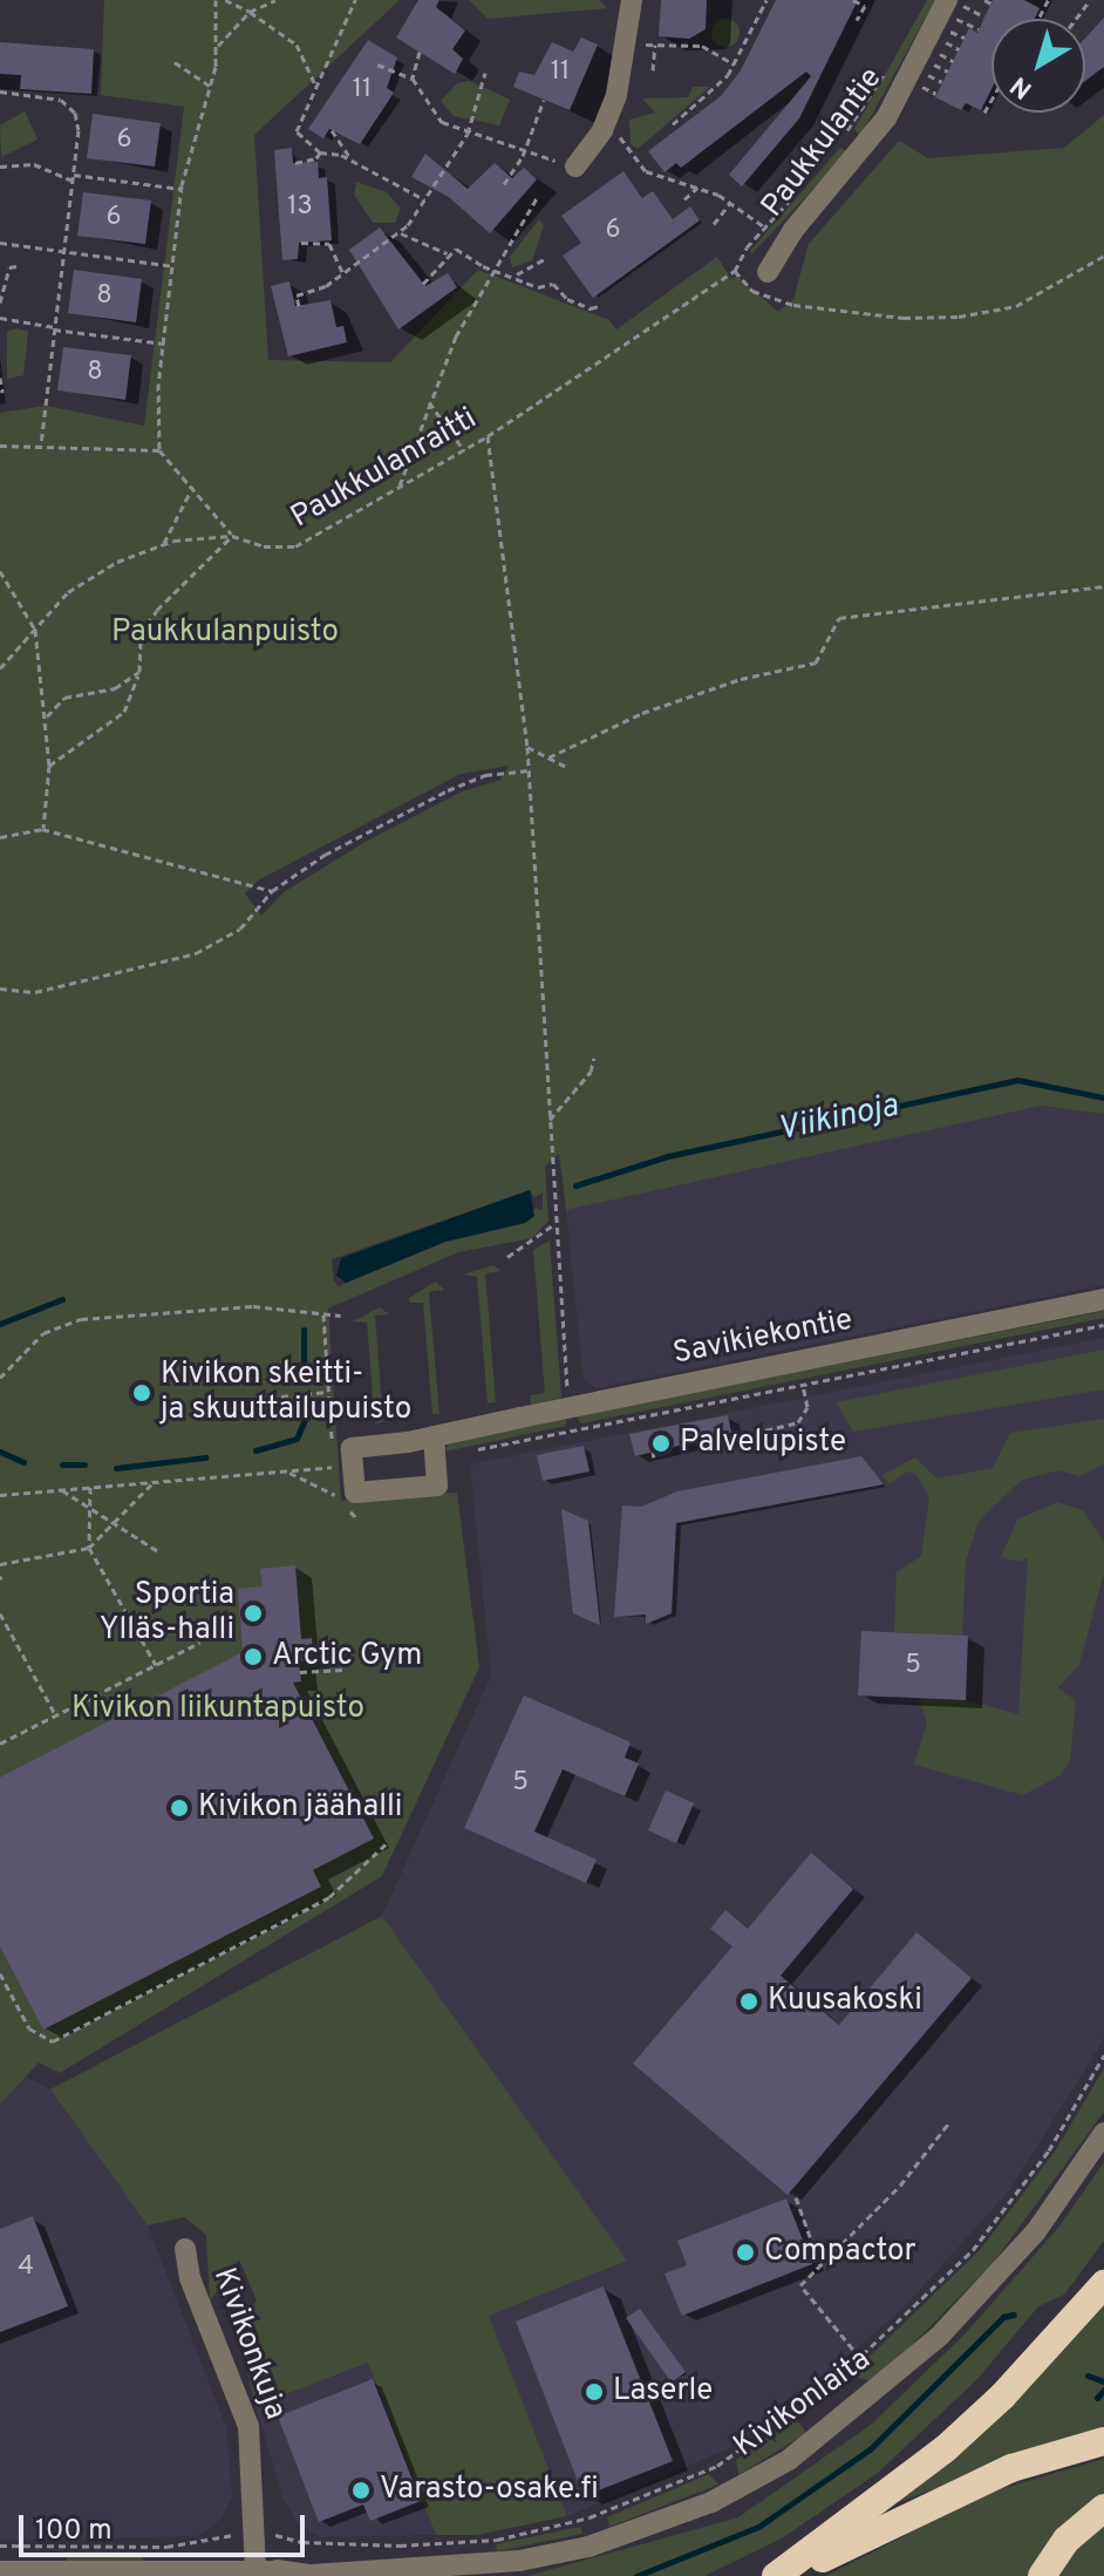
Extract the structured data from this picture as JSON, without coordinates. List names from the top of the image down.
{
  "streets": {
    "street": [
      "Paukkulantie",
      "Savikiekontie",
      "Kivikonkuja",
      "Kivikonlaita"
    ],
    "path": ["Paukkulanraitti"]
  },
  "crossings": [
    ["Kivikonkuja", "Kivikonlaita"]
  ],
  "water": ["Viikinoja"],
  "parks": ["Paukkulanpuisto", "Kivikon liikuntapuisto"],
  "places": [
    "Kivikon skeitti- ja skuuttailupuisto",
    "Palvelupiste",
    "Sportia Ylläs-halli",
    "Arctic Gym",
    "Kivikon jäähalli",
    "Kuusakoski",
    "Compactor",
    "Laserle",
    "Varasto-osake.fi"
  ],
  "house_numbers": [
    "11",
    "11",
    "6",
    "13",
    "6",
    "6",
    "8",
    "8",
    "5",
    "5",
    "4"
  ],
  "scale_bar": "100 m",
  "north": "bottom left"
}
